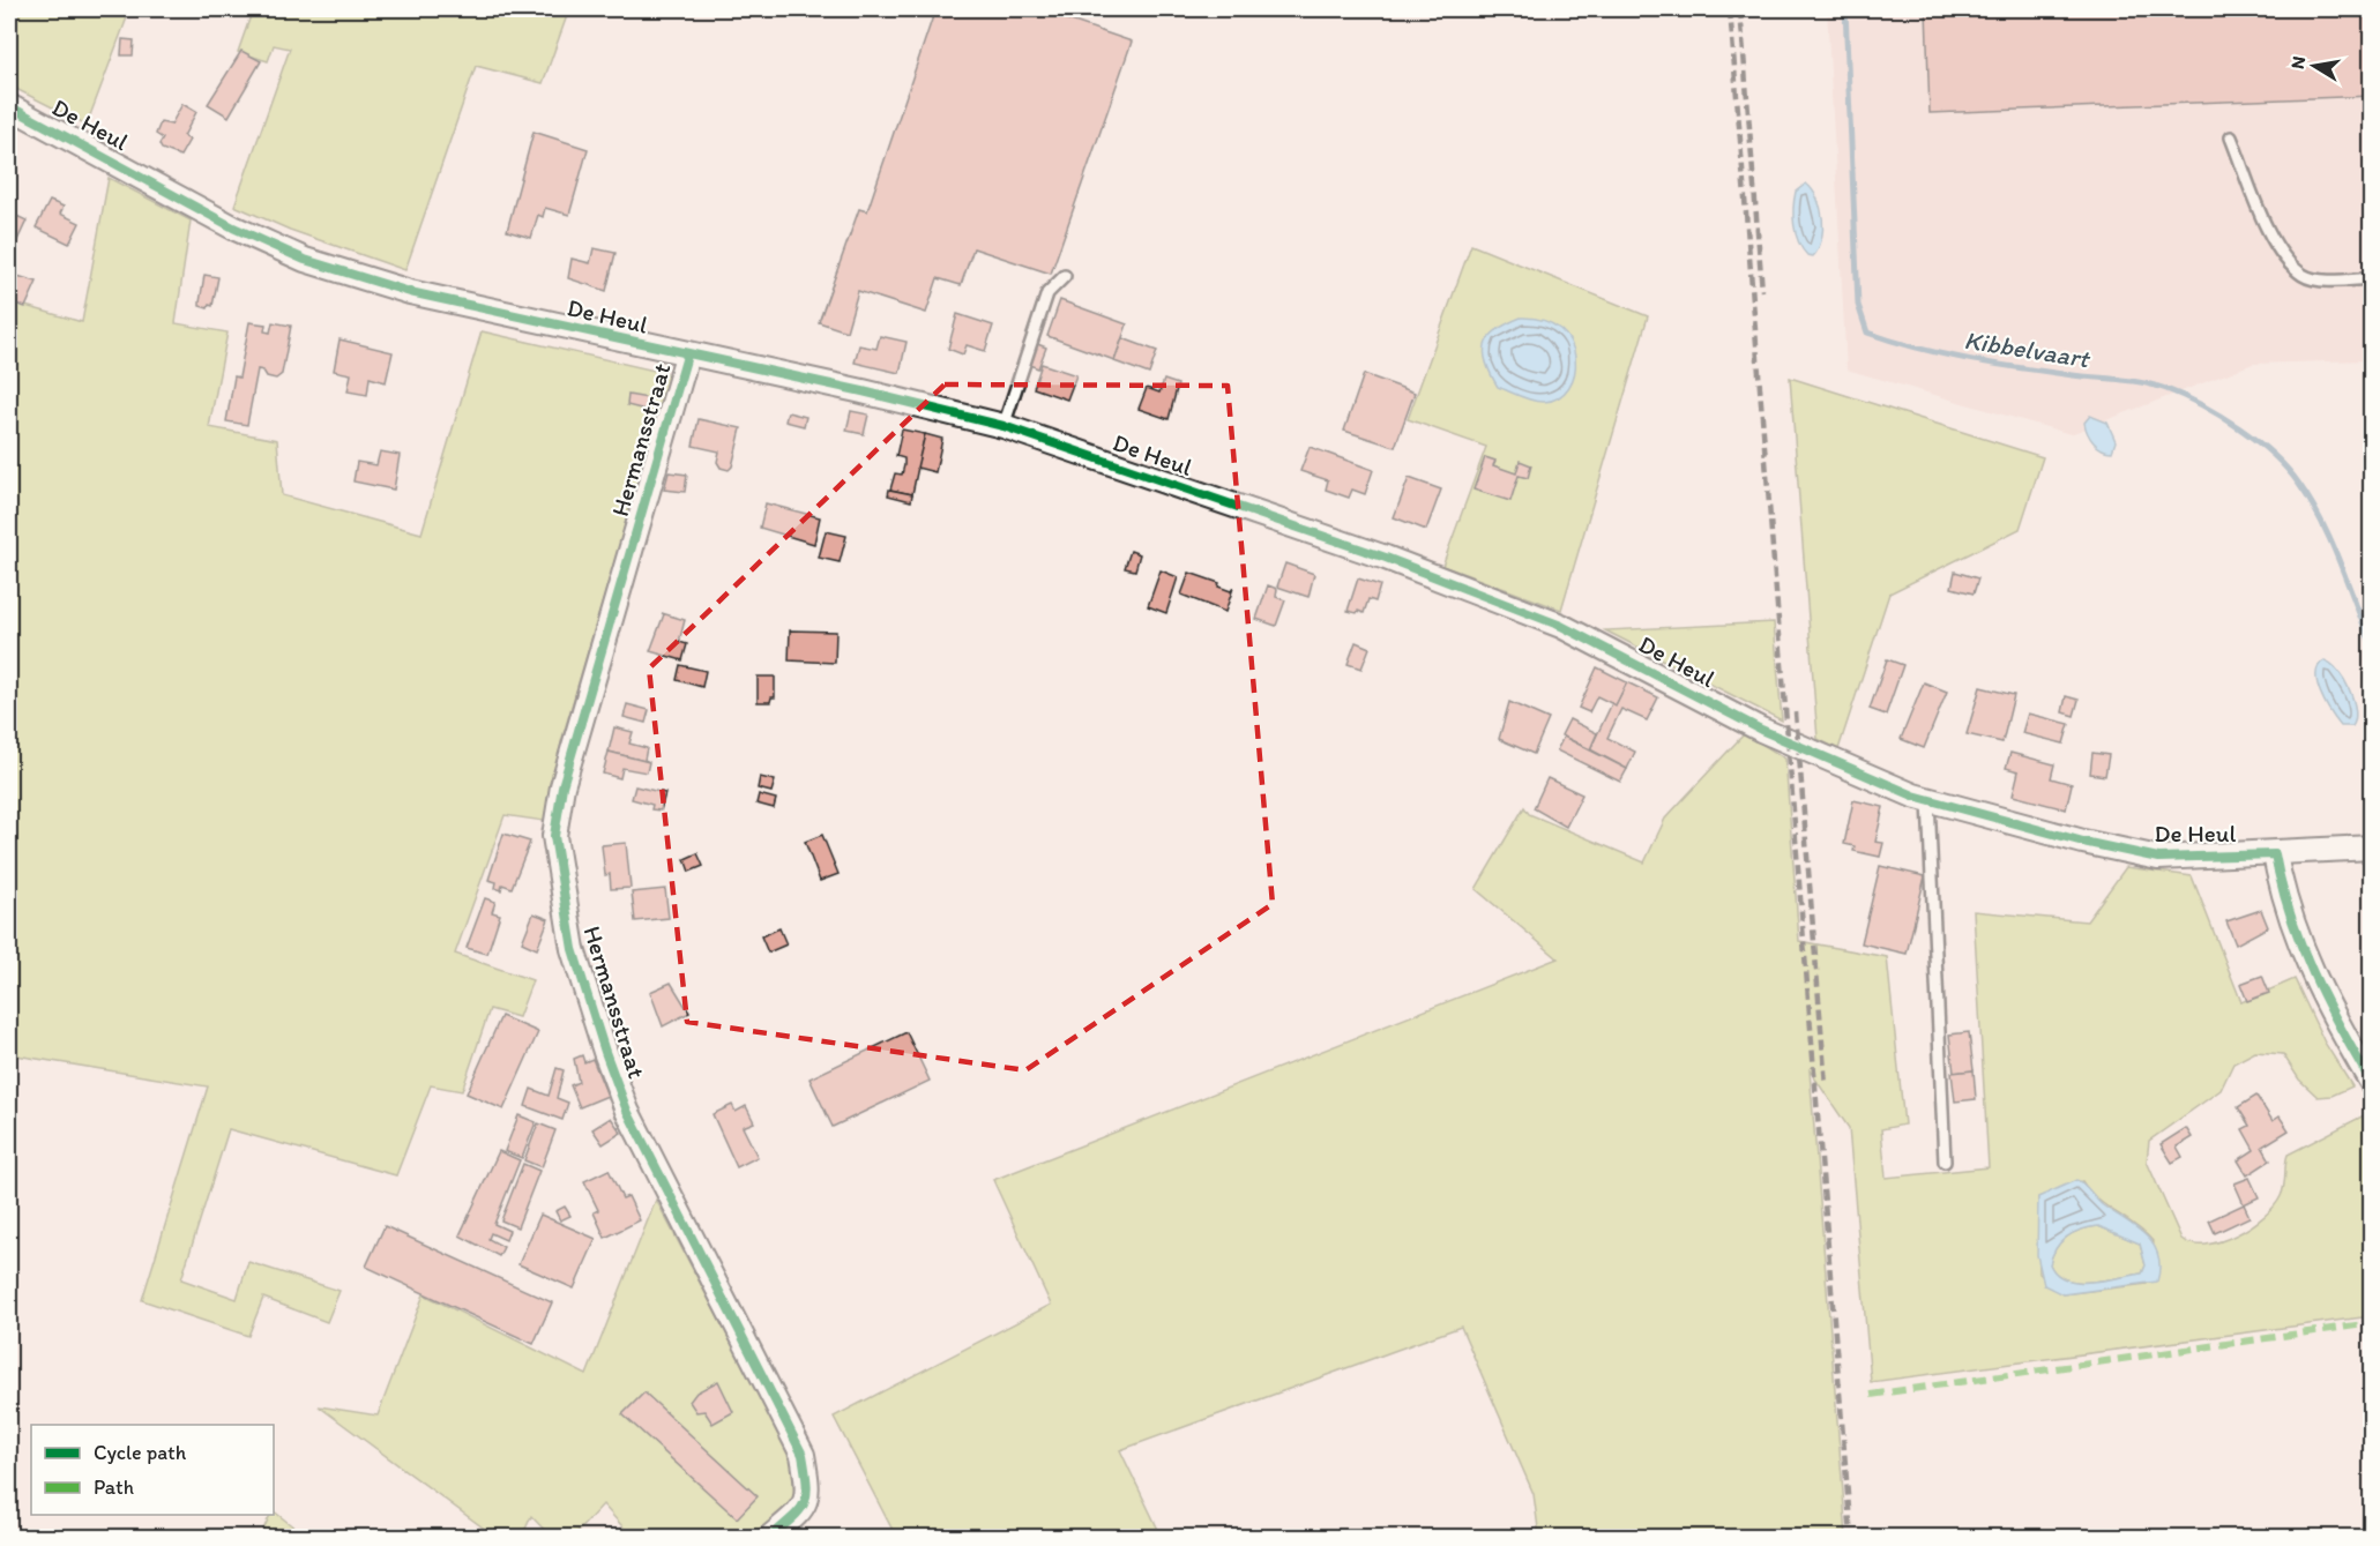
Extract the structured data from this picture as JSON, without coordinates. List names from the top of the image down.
{
  "streets": {
    "street": ["De Heul", "Hermansstraat"]
  },
  "crossings": [
    ["De Heul", "Hermansstraat"]
  ],
  "water": ["Kibbelvaart"],
  "legend": ["Cycle path", "Path"],
  "north": "left"
}
